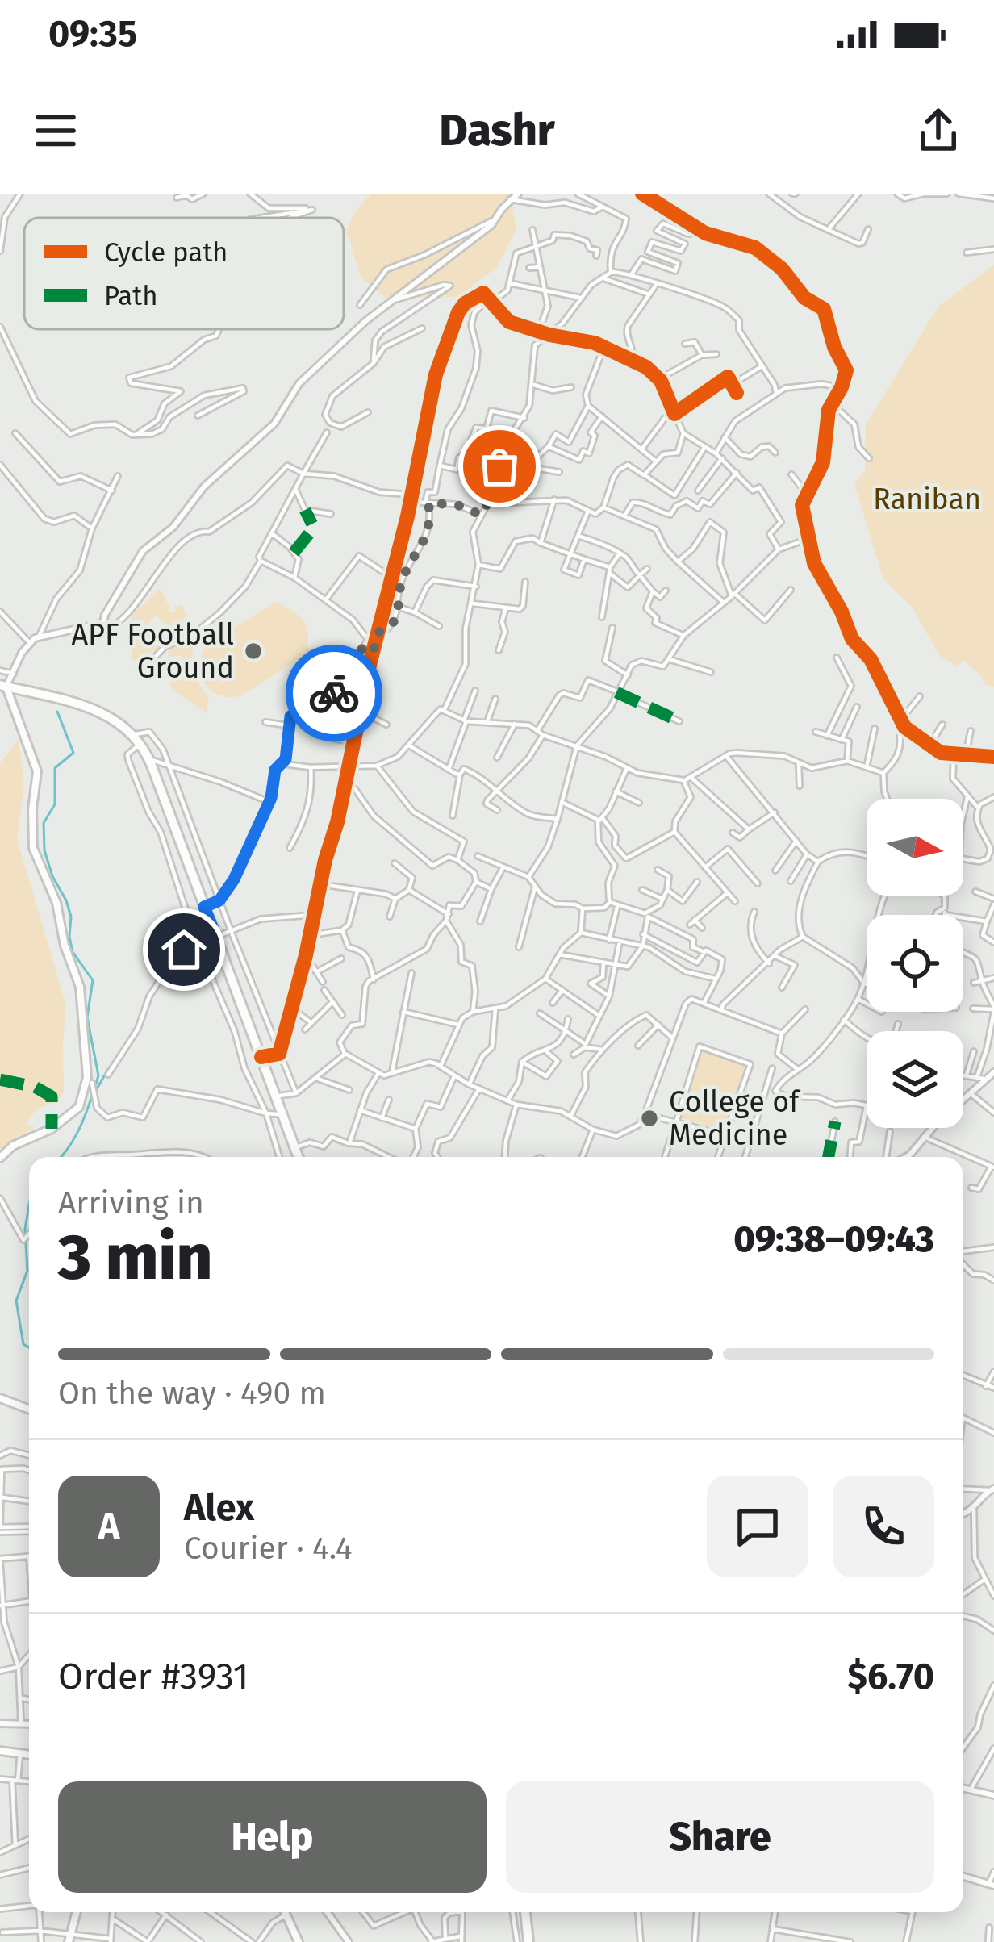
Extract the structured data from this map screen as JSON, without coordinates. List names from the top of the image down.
{
  "parks": ["Raniban"],
  "places": ["APF Football Ground", "College of Medicine"],
  "legend": ["Cycle path", "Path"],
  "north": "right",
  "page": {
    "status": "09:35",
    "header": "Dashr",
    "heading": ["3 min", "Arriving in", "09:38–09:43"],
    "panel": [
      "Alex",
      "Courier · 4.4",
      "Order #3931",
      "$6.70"
    ],
    "bar": "On the way · 490 m",
    "round": "A",
    "buttons": ["Help", "Share"]
  }
}
